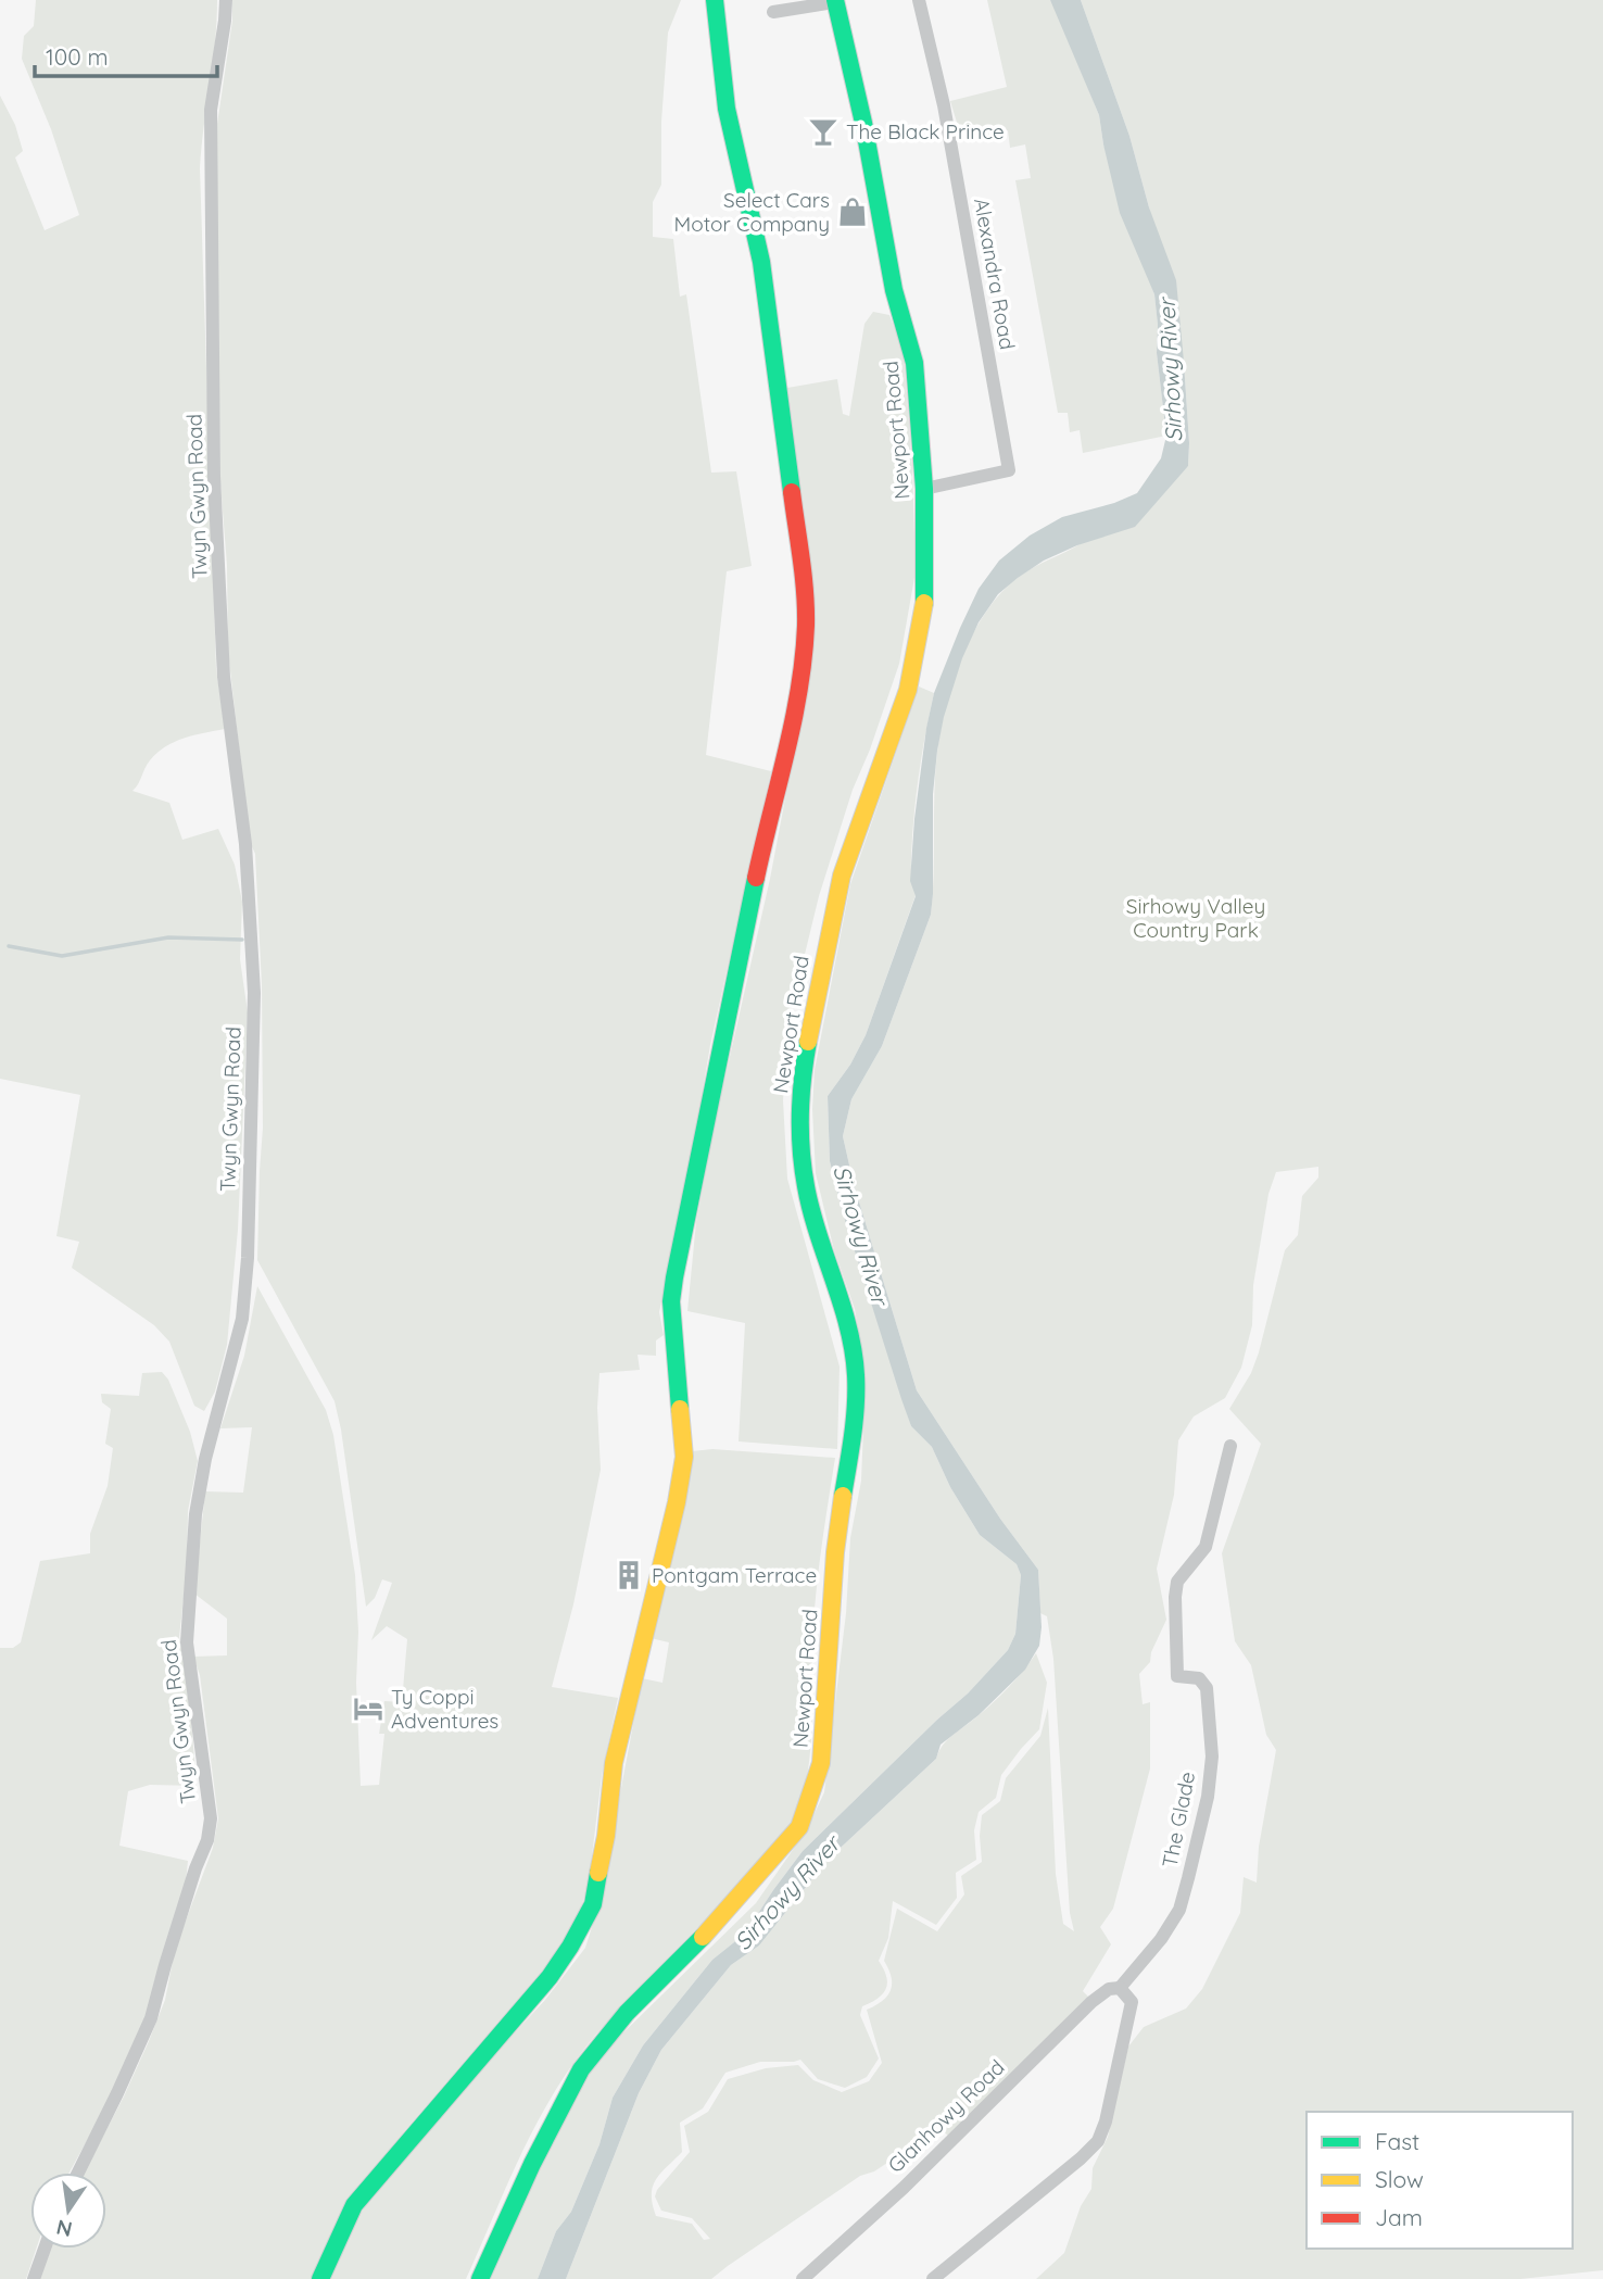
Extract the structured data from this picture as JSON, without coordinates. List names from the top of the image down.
{
  "streets": {
    "main road": ["Newport Road"],
    "street": [
      "Alexandra Road",
      "Twyn Gwyn Road",
      "The Glade",
      "Glanhowy Road"
    ]
  },
  "crossings": [
    ["Alexandra Road", "Newport Road"],
    ["The Glade", "Glanhowy Road"]
  ],
  "water": ["Sirhowy River"],
  "parks": ["Sirhowy Valley Country Park"],
  "places": {
    "bar": ["The Black Prince"],
    "shop": ["Select Cars Motor Company"],
    "building": ["Pontgam Terrace"],
    "hotel": ["Ty Coppi Adventures"]
  },
  "legend": ["Fast", "Slow", "Jam"],
  "scale_bar": "100 m",
  "north": "bottom"
}
